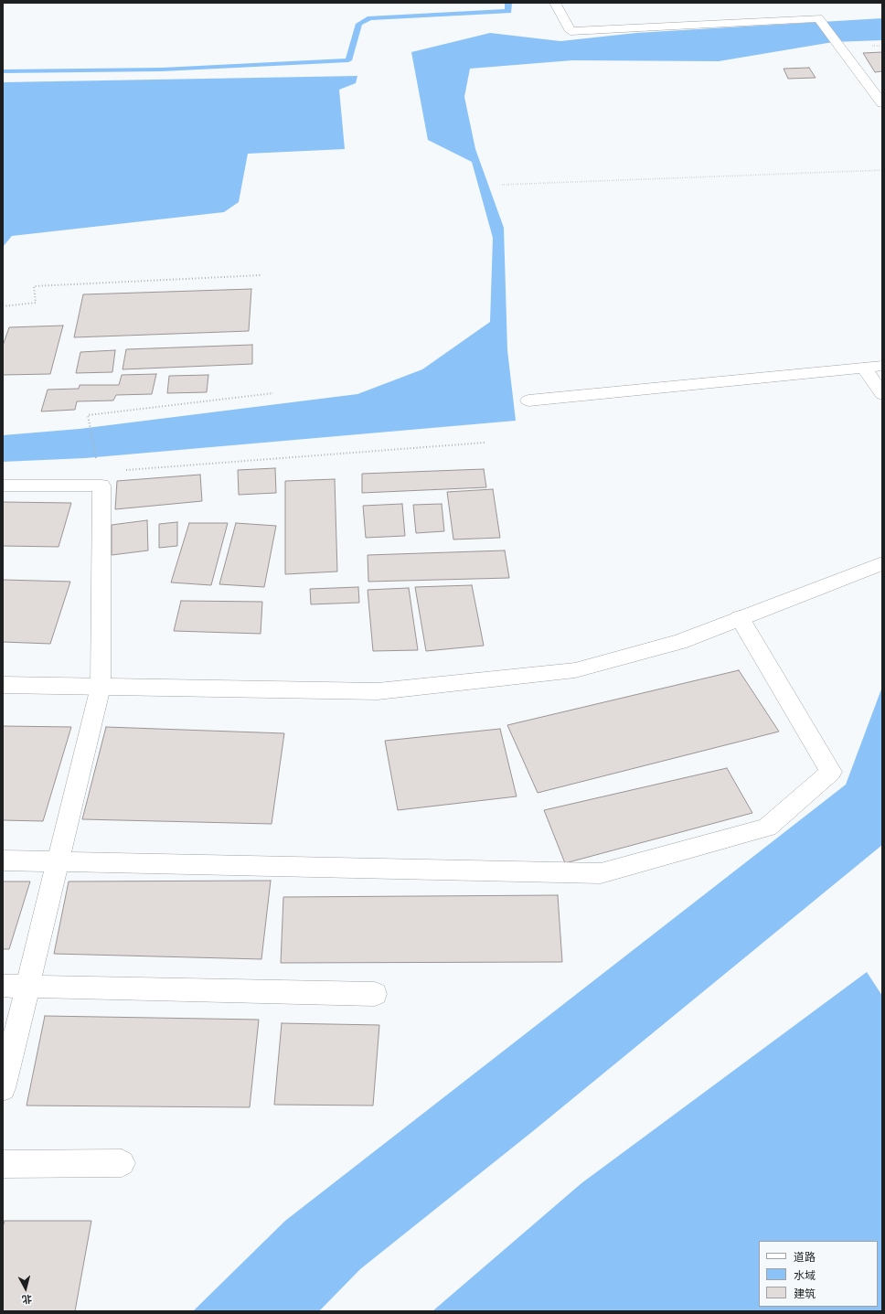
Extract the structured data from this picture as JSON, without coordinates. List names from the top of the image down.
{
  "legend": ["道路", "水域", "建筑"],
  "north": "bottom"
}
